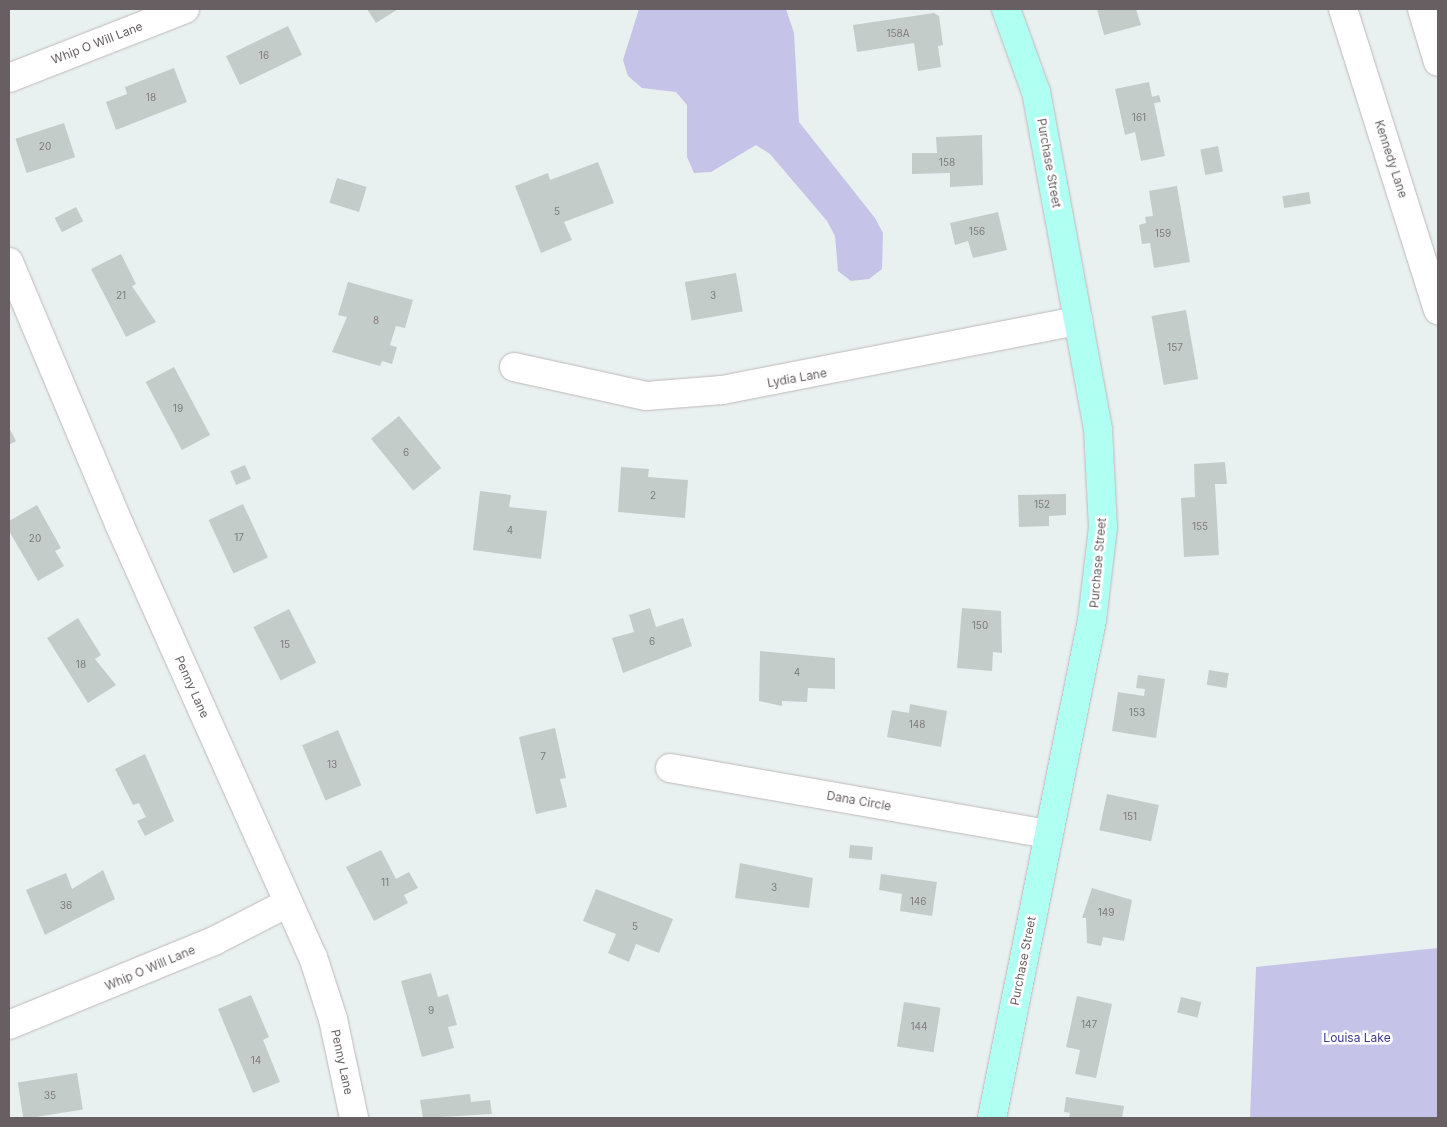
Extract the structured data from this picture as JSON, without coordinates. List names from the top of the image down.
{
  "streets": {
    "main road": ["Purchase Street"],
    "street": [
      "Whip O Will Lane",
      "Kennedy Lane",
      "Lydia Lane",
      "Penny Lane",
      "Dana Circle"
    ]
  },
  "crossings": [
    ["Whip O Will Lane", "Penny Lane"],
    ["Purchase Street", "Lydia Lane"],
    ["Purchase Street", "Dana Circle"]
  ],
  "parks": ["Louisa Lake"],
  "house_numbers": [
    "158A",
    "16",
    "18",
    "161",
    "20",
    "158",
    "5",
    "156",
    "159",
    "21",
    "3",
    "8",
    "157",
    "19",
    "6",
    "2",
    "152",
    "155",
    "4",
    "17",
    "20",
    "150",
    "6",
    "15",
    "18",
    "4",
    "153",
    "148",
    "7",
    "13",
    "151",
    "11",
    "3",
    "146",
    "36",
    "149",
    "5",
    "9",
    "147",
    "144",
    "14",
    "35"
  ]
}
